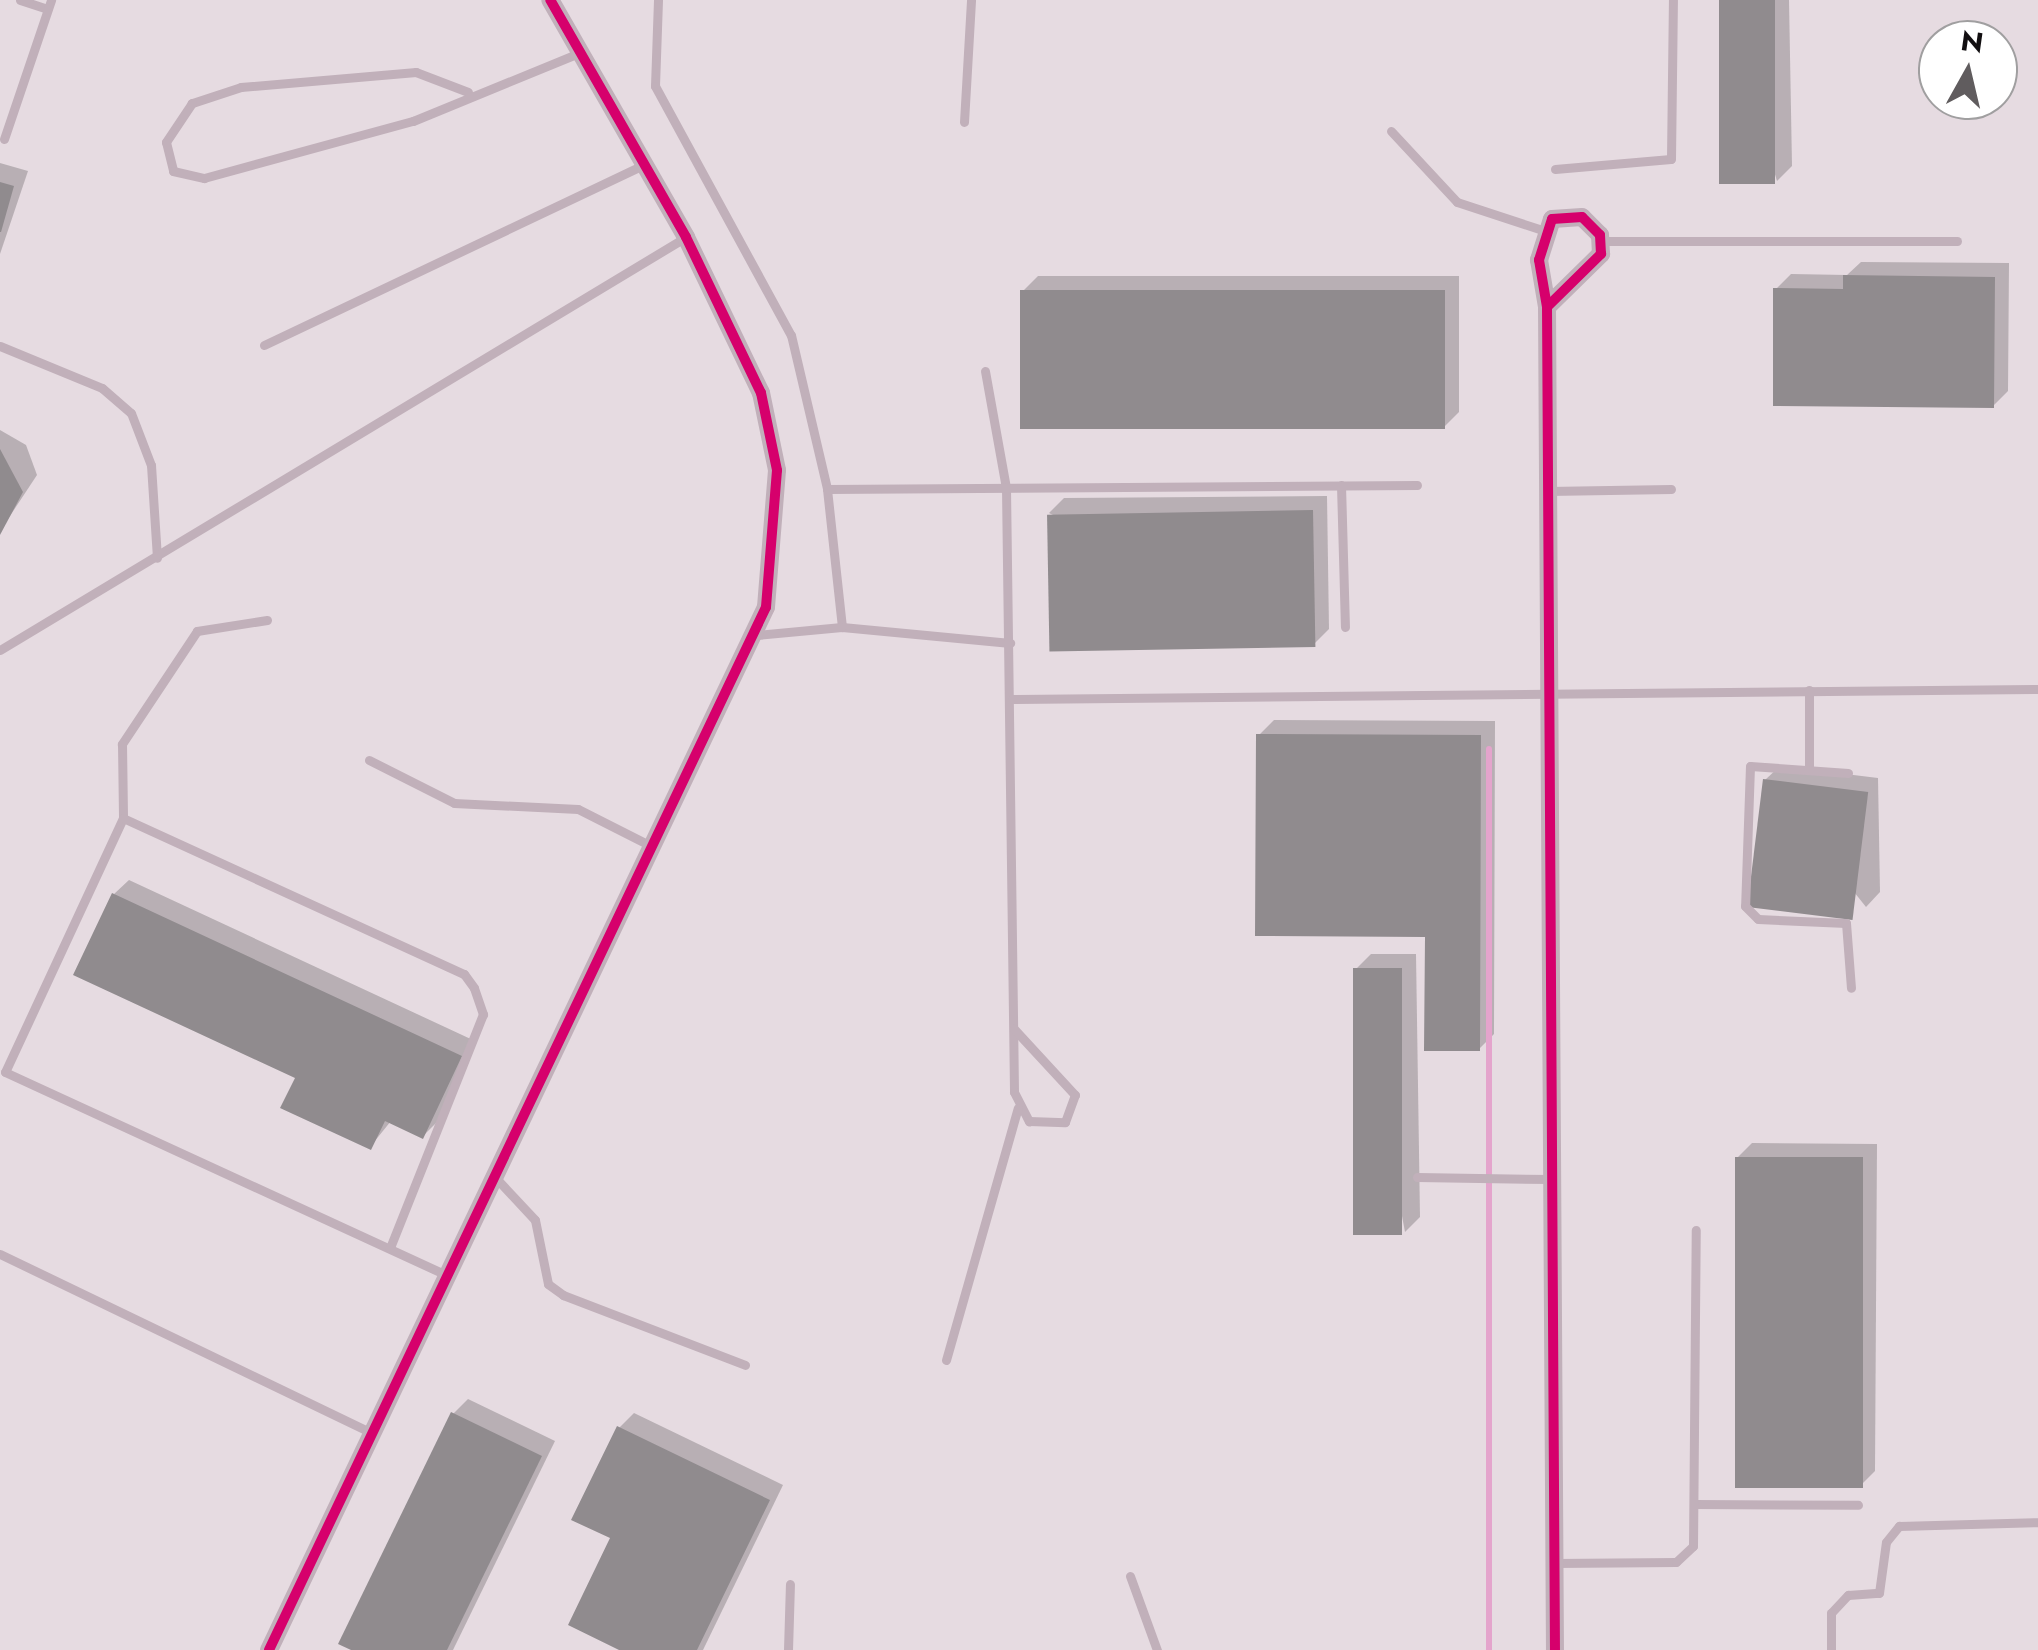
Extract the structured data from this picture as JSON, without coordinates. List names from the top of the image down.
{
  "north": "top"
}
